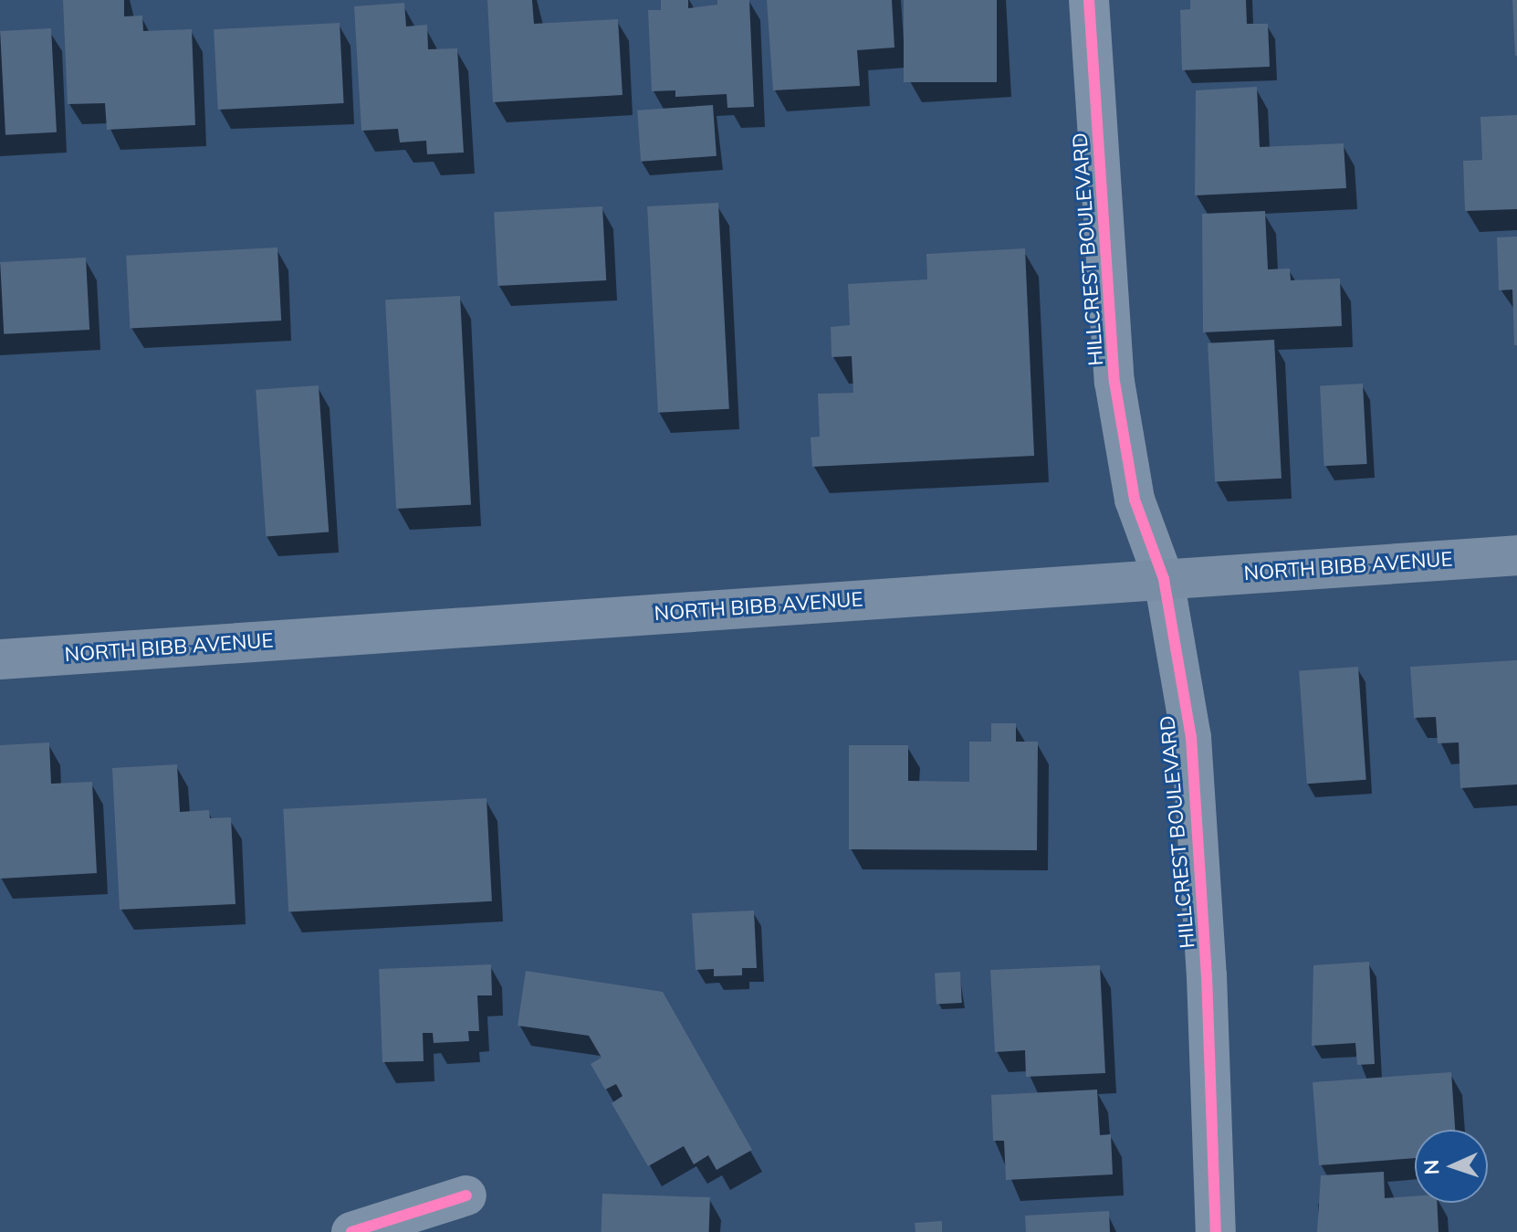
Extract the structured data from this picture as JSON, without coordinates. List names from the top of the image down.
{
  "streets": {
    "main road": ["NORTH BIBB AVENUE"],
    "street": ["HILLCREST BOULEVARD"]
  },
  "crossings": [
    ["HILLCREST BOULEVARD", "NORTH BIBB AVENUE"]
  ],
  "north": "left"
}
